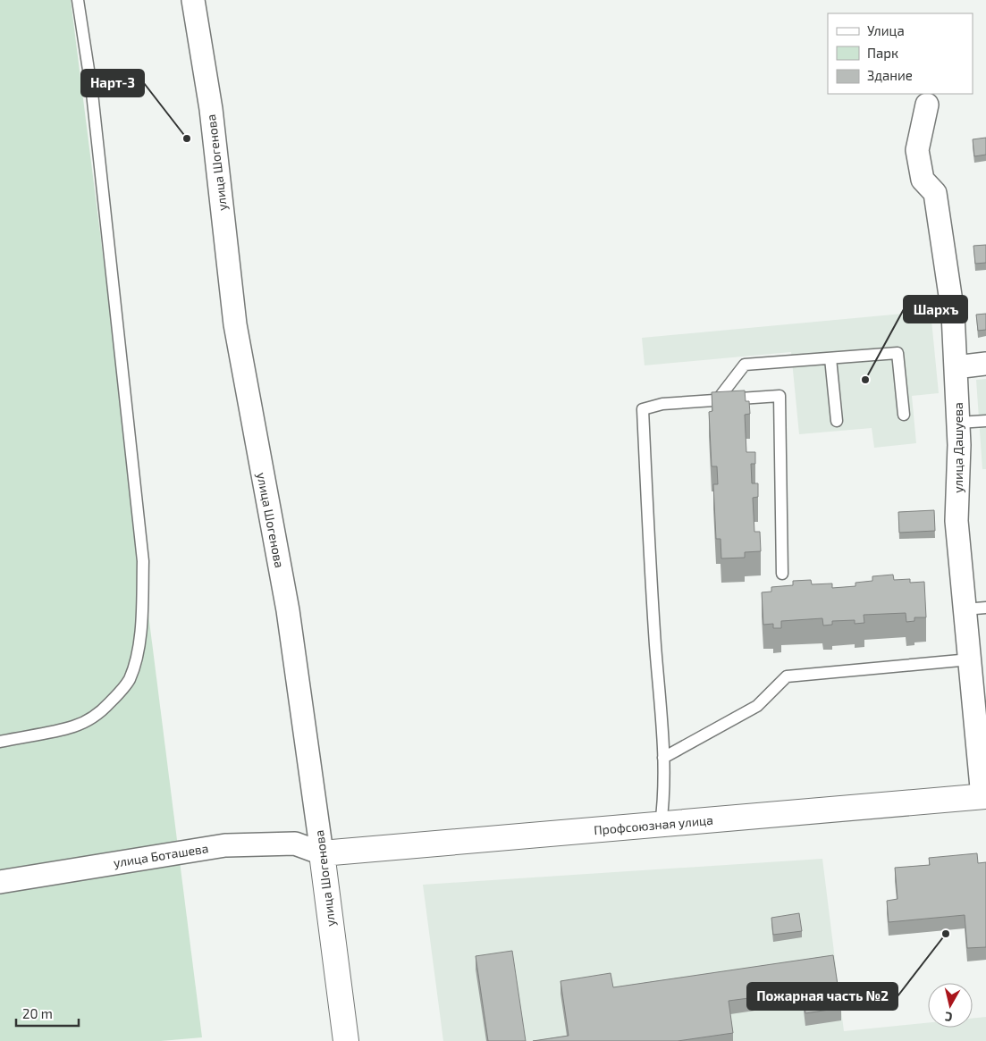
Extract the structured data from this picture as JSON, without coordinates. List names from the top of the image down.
{
  "streets": {
    "street": [
      "улица Шогенова",
      "улица Дашуева",
      "Профсоюзная улица",
      "улица Боташева"
    ]
  },
  "crossings": [
    ["улица Шогенова", "Профсоюзная улица"],
    ["улица Шогенова", "улица Боташева"],
    ["улица Дашуева", "Профсоюзная улица"],
    ["Профсоюзная улица", "улица Боташева"]
  ],
  "places": ["Нарт-3", "Шархъ", "Пожарная часть №2"],
  "legend": ["Улица", "Парк", "Здание"],
  "scale_bar": "20 m",
  "north": "bottom"
}
